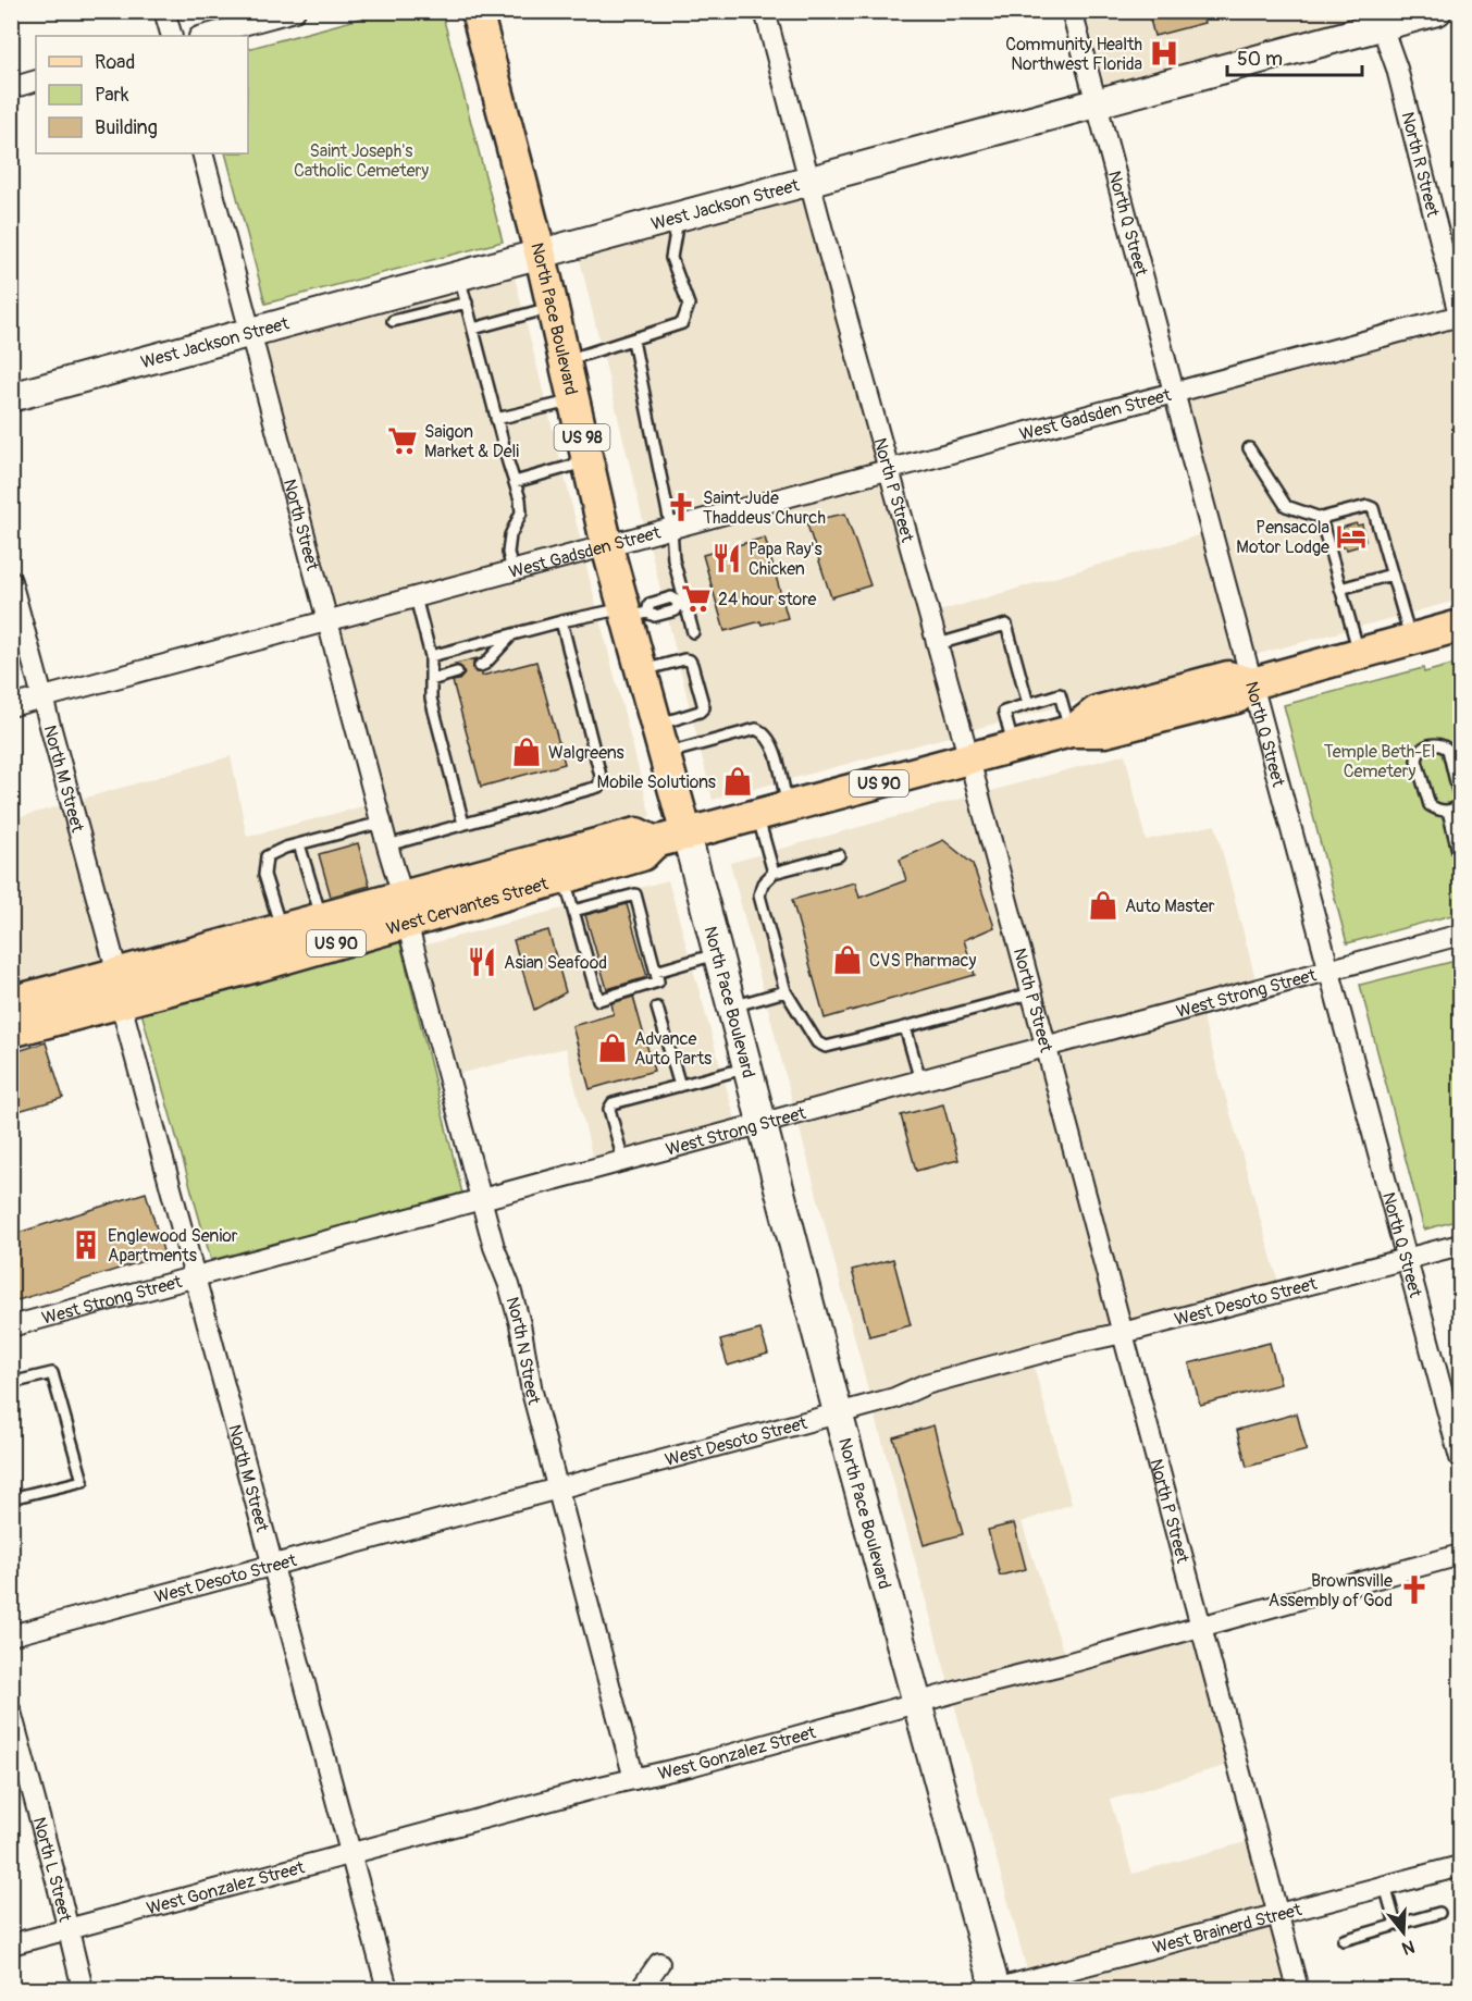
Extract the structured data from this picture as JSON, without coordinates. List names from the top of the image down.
{
  "streets": {
    "main road": [
      "North Pace Boulevard",
      "US 98",
      "US 90",
      "West Cervantes Street"
    ],
    "street": [
      "North R Street",
      "West Jackson Street",
      "North Q Street",
      "West Gadsden Street",
      "North P Street",
      "North Street",
      "North M Street",
      "West Strong Street",
      "West Desoto Street",
      "North N Street",
      "West Gonzalez Street",
      "North L Street",
      "West Brainerd Street"
    ]
  },
  "crossings": [
    ["North R Street", "West Jackson Street"],
    ["North R Street", "West Gadsden Street"],
    ["West Jackson Street", "North Q Street"],
    ["West Jackson Street", "North Pace Boulevard"],
    ["West Jackson Street", "North P Street"],
    ["West Jackson Street", "North Street"],
    ["North Q Street", "West Gadsden Street"],
    ["North Q Street", "West Cervantes Street"],
    ["North Q Street", "West Strong Street"],
    ["North Q Street", "West Desoto Street"],
    ["North Pace Boulevard", "West Gadsden Street"],
    ["North Pace Boulevard", "West Cervantes Street"],
    ["North Pace Boulevard", "West Strong Street"],
    ["North Pace Boulevard", "West Desoto Street"],
    ["North Pace Boulevard", "West Gonzalez Street"],
    ["North Pace Boulevard", "West Brainerd Street"],
    ["West Gadsden Street", "North P Street"],
    ["West Gadsden Street", "North Street"],
    ["West Gadsden Street", "North M Street"],
    ["North P Street", "West Cervantes Street"],
    ["North P Street", "West Strong Street"],
    ["North P Street", "West Desoto Street"],
    ["North P Street", "West Gonzalez Street"],
    ["North P Street", "West Brainerd Street"],
    ["North Street", "West Cervantes Street"],
    ["North Street", "North N Street"],
    ["North M Street", "West Cervantes Street"],
    ["North M Street", "West Strong Street"],
    ["North M Street", "West Desoto Street"],
    ["North M Street", "West Gonzalez Street"],
    ["West Cervantes Street", "North N Street"],
    ["West Strong Street", "North N Street"],
    ["West Desoto Street", "North N Street"],
    ["North N Street", "West Gonzalez Street"],
    ["West Gonzalez Street", "North L Street"]
  ],
  "parks": ["Saint Joseph's Catholic Cemetery", "Temple Beth-El Cemetery"],
  "places": {
    "hospital": ["Community Health Northwest Florida"],
    "supermarket": ["Saigon Market & Deli", "24 hour store"],
    "church": ["Saint Jude Thaddeus Church", "Brownsville Assembly of God"],
    "hotel": ["Pensacola Motor Lodge"],
    "restaurant": ["Papa Ray's Chicken", "Asian Seafood"],
    "shop": [
      "Walgreens",
      "Mobile Solutions",
      "Auto Master",
      "CVS Pharmacy",
      "Advance Auto Parts"
    ],
    "building": ["Englewood Senior Apartments"]
  },
  "legend": ["Road", "Park", "Building"],
  "scale_bar": "50 m",
  "north": "bottom"
}
